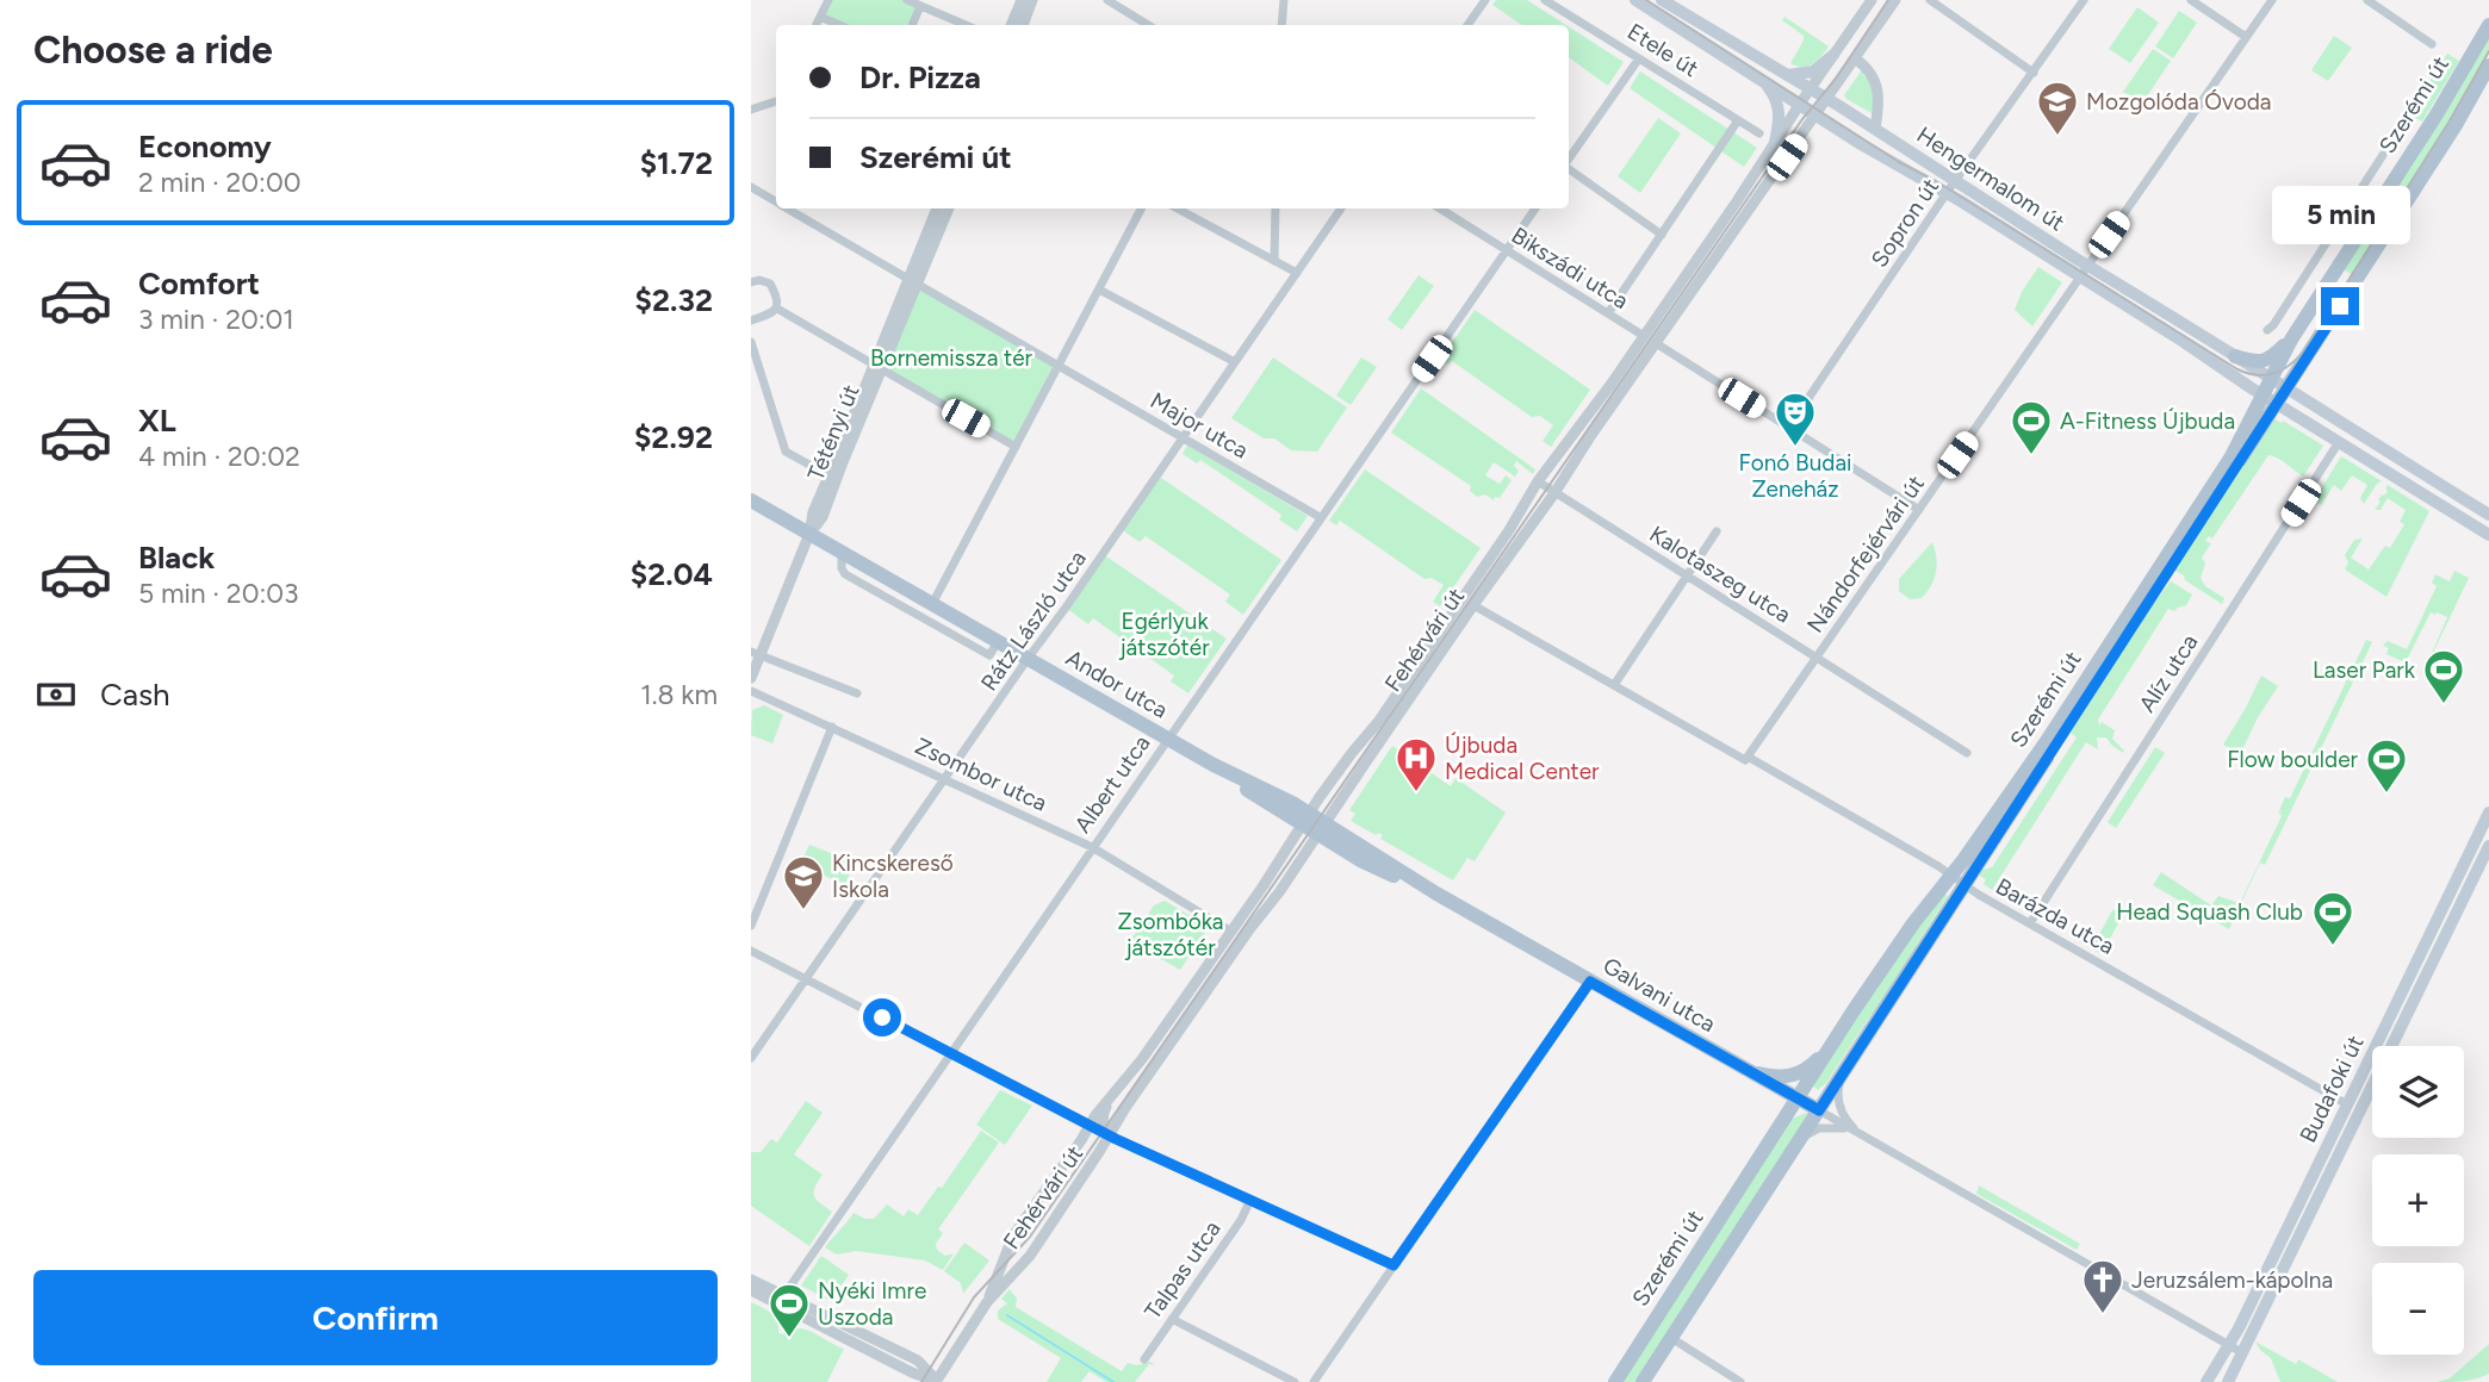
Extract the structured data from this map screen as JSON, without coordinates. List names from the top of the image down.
{
  "streets": {
    "main road": [
      "Etele út",
      "Szerémi út",
      "Hengermalom út",
      "Andor utca",
      "Galvani utca",
      "Budafoki út"
    ],
    "street": [
      "Sopron út",
      "Bikszádi utca",
      "Major utca",
      "Tétényi út",
      "Nándorfejérvári út",
      "Kalotaszeg utca",
      "Rátz László utca",
      "Fehérvári út",
      "Alíz utca",
      "Zsombor utca",
      "Albert utca",
      "Barázda utca",
      "Talpas utca"
    ]
  },
  "crossings": [
    ["Etele út", "Hengermalom út"],
    ["Etele út", "Fehérvári út"],
    ["Szerémi út", "Hengermalom út"],
    ["Szerémi út", "Barázda utca"],
    ["Szerémi út", "Galvani utca"],
    ["Hengermalom út", "Sopron út"],
    ["Hengermalom út", "Nándorfejérvári út"],
    ["Hengermalom út", "Fehérvári út"],
    ["Hengermalom út", "Alíz utca"],
    ["Bikszádi utca", "Fehérvári út"],
    ["Bikszádi utca", "Albert utca"],
    ["Major utca", "Rátz László utca"],
    ["Major utca", "Albert utca"],
    ["Tétényi út", "Andor utca"],
    ["Nándorfejérvári út", "Kalotaszeg utca"],
    ["Nándorfejérvári út", "Barázda utca"],
    ["Kalotaszeg utca", "Fehérvári út"],
    ["Rátz László utca", "Andor utca"],
    ["Rátz László utca", "Zsombor utca"],
    ["Fehérvári út", "Andor utca"],
    ["Fehérvári út", "Zsombor utca"],
    ["Fehérvári út", "Barázda utca"],
    ["Fehérvári út", "Galvani utca"],
    ["Alíz utca", "Barázda utca"],
    ["Andor utca", "Albert utca"],
    ["Andor utca", "Galvani utca"],
    ["Zsombor utca", "Albert utca"],
    ["Barázda utca", "Budafoki út"],
    ["Galvani utca", "Budafoki út"]
  ],
  "parks": ["Bornemissza tér", "Egérlyuk játszótér", "Zsombóka játszótér"],
  "places": {
    "school or university": ["Mozgolóda Óvoda", "Kincskereső Iskola"],
    "theatre": ["Fonó Budai Zeneház"],
    "sports": [
      "A-Fitness Újbuda",
      "Laser Park",
      "Flow boulder",
      "Head Squash Club",
      "Nyéki Imre Uszoda"
    ],
    "hospital": ["Újbuda Medical Center"],
    "church": ["Jeruzsálem-kápolna"]
  },
  "page": {
    "heading": "Choose a ride",
    "banner": ["Dr. Pizza", "Szerémi út"],
    "list": [
      {
        "name": "Economy",
        "note": "2 min · 20:00",
        "value": "$1.72"
      },
      {
        "name": "Comfort",
        "note": "3 min · 20:01",
        "value": "$2.32"
      },
      {
        "name": "XL",
        "note": "4 min · 20:02",
        "value": "$2.92"
      },
      {
        "name": "Black",
        "note": "5 min · 20:03",
        "value": "$2.04"
      }
    ],
    "bubble": "5 min",
    "pay": ["Cash", "1.8 km"],
    "map_buttons": ["+", "−"],
    "buttons": "Confirm"
  }
}
